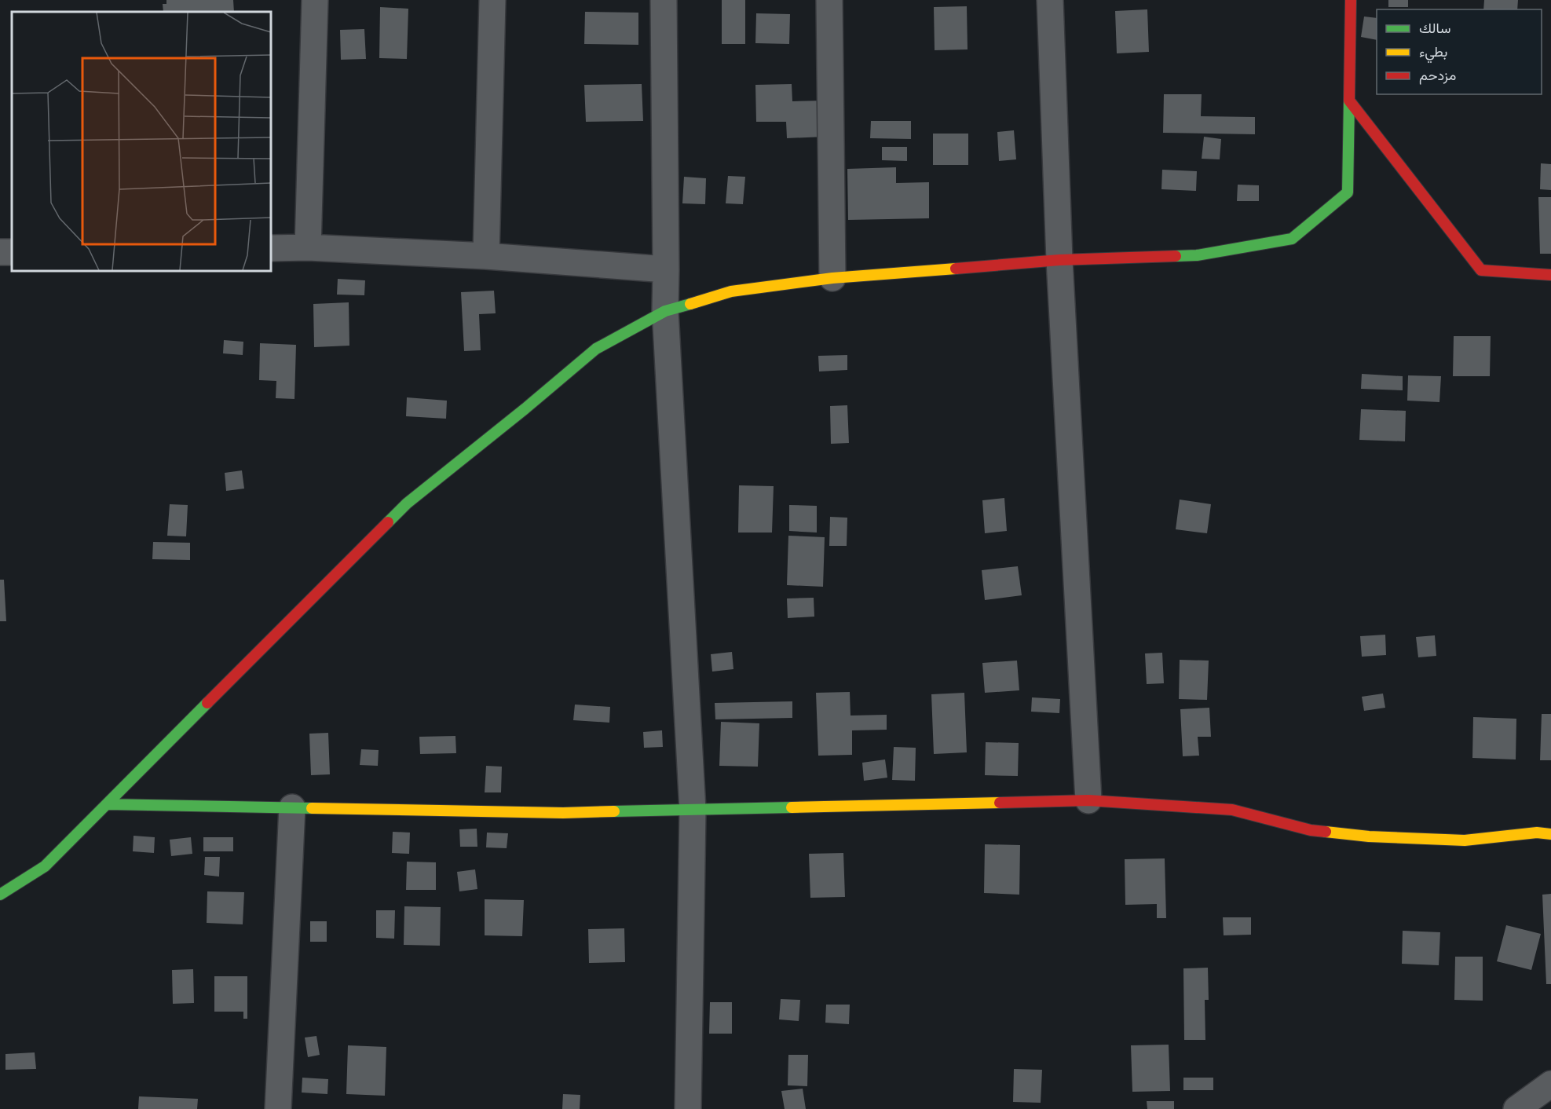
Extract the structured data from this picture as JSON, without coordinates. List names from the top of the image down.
{
  "legend": ["سالك", "بطيء", "مزدحم"]
}
